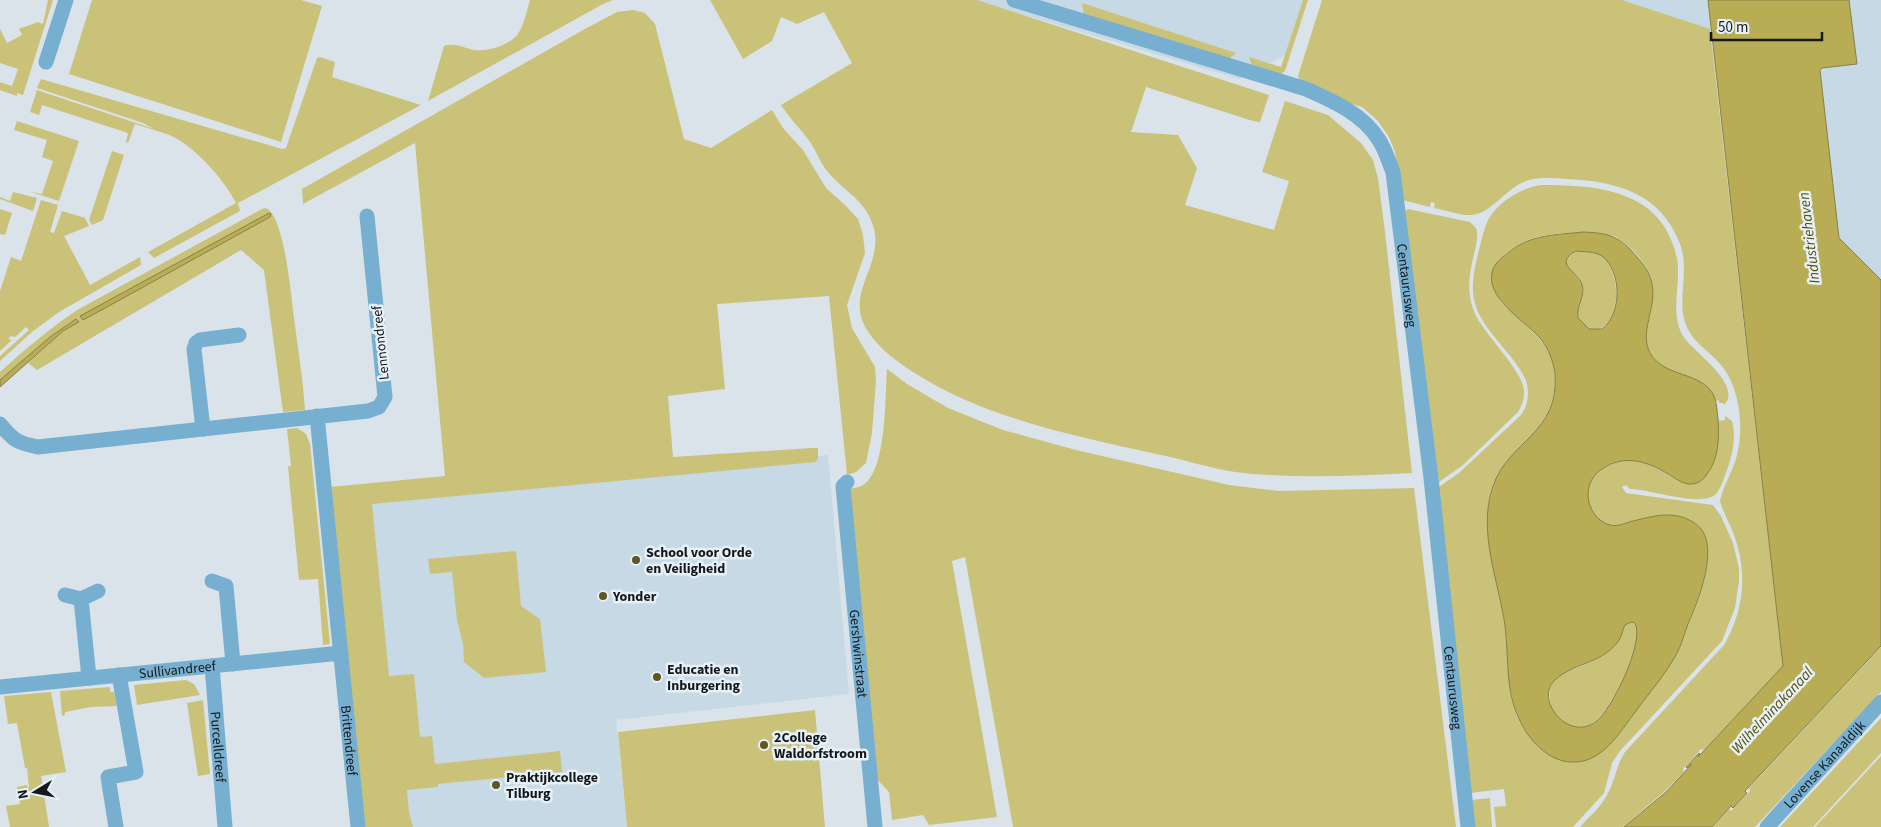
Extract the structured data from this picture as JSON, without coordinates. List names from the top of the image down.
{
  "streets": {
    "street": [
      "Centaurusweg",
      "Lennondreef",
      "Gershwinstraat",
      "Sullivandreef",
      "Brittendreef",
      "Purcelldreef",
      "Lovense Kanaaldijk"
    ]
  },
  "crossings": [
    ["Sullivandreef", "Brittendreef"],
    ["Sullivandreef", "Purcelldreef"]
  ],
  "water": ["Industriehaven", "Wilhelminakanaal"],
  "places": [
    "School voor Orde en Veiligheid",
    "Yonder",
    "Educatie en Inburgering",
    "2College Waldorfstroom",
    "Praktijkcollege Tilburg"
  ],
  "scale_bar": "50 m",
  "north": "left"
}
